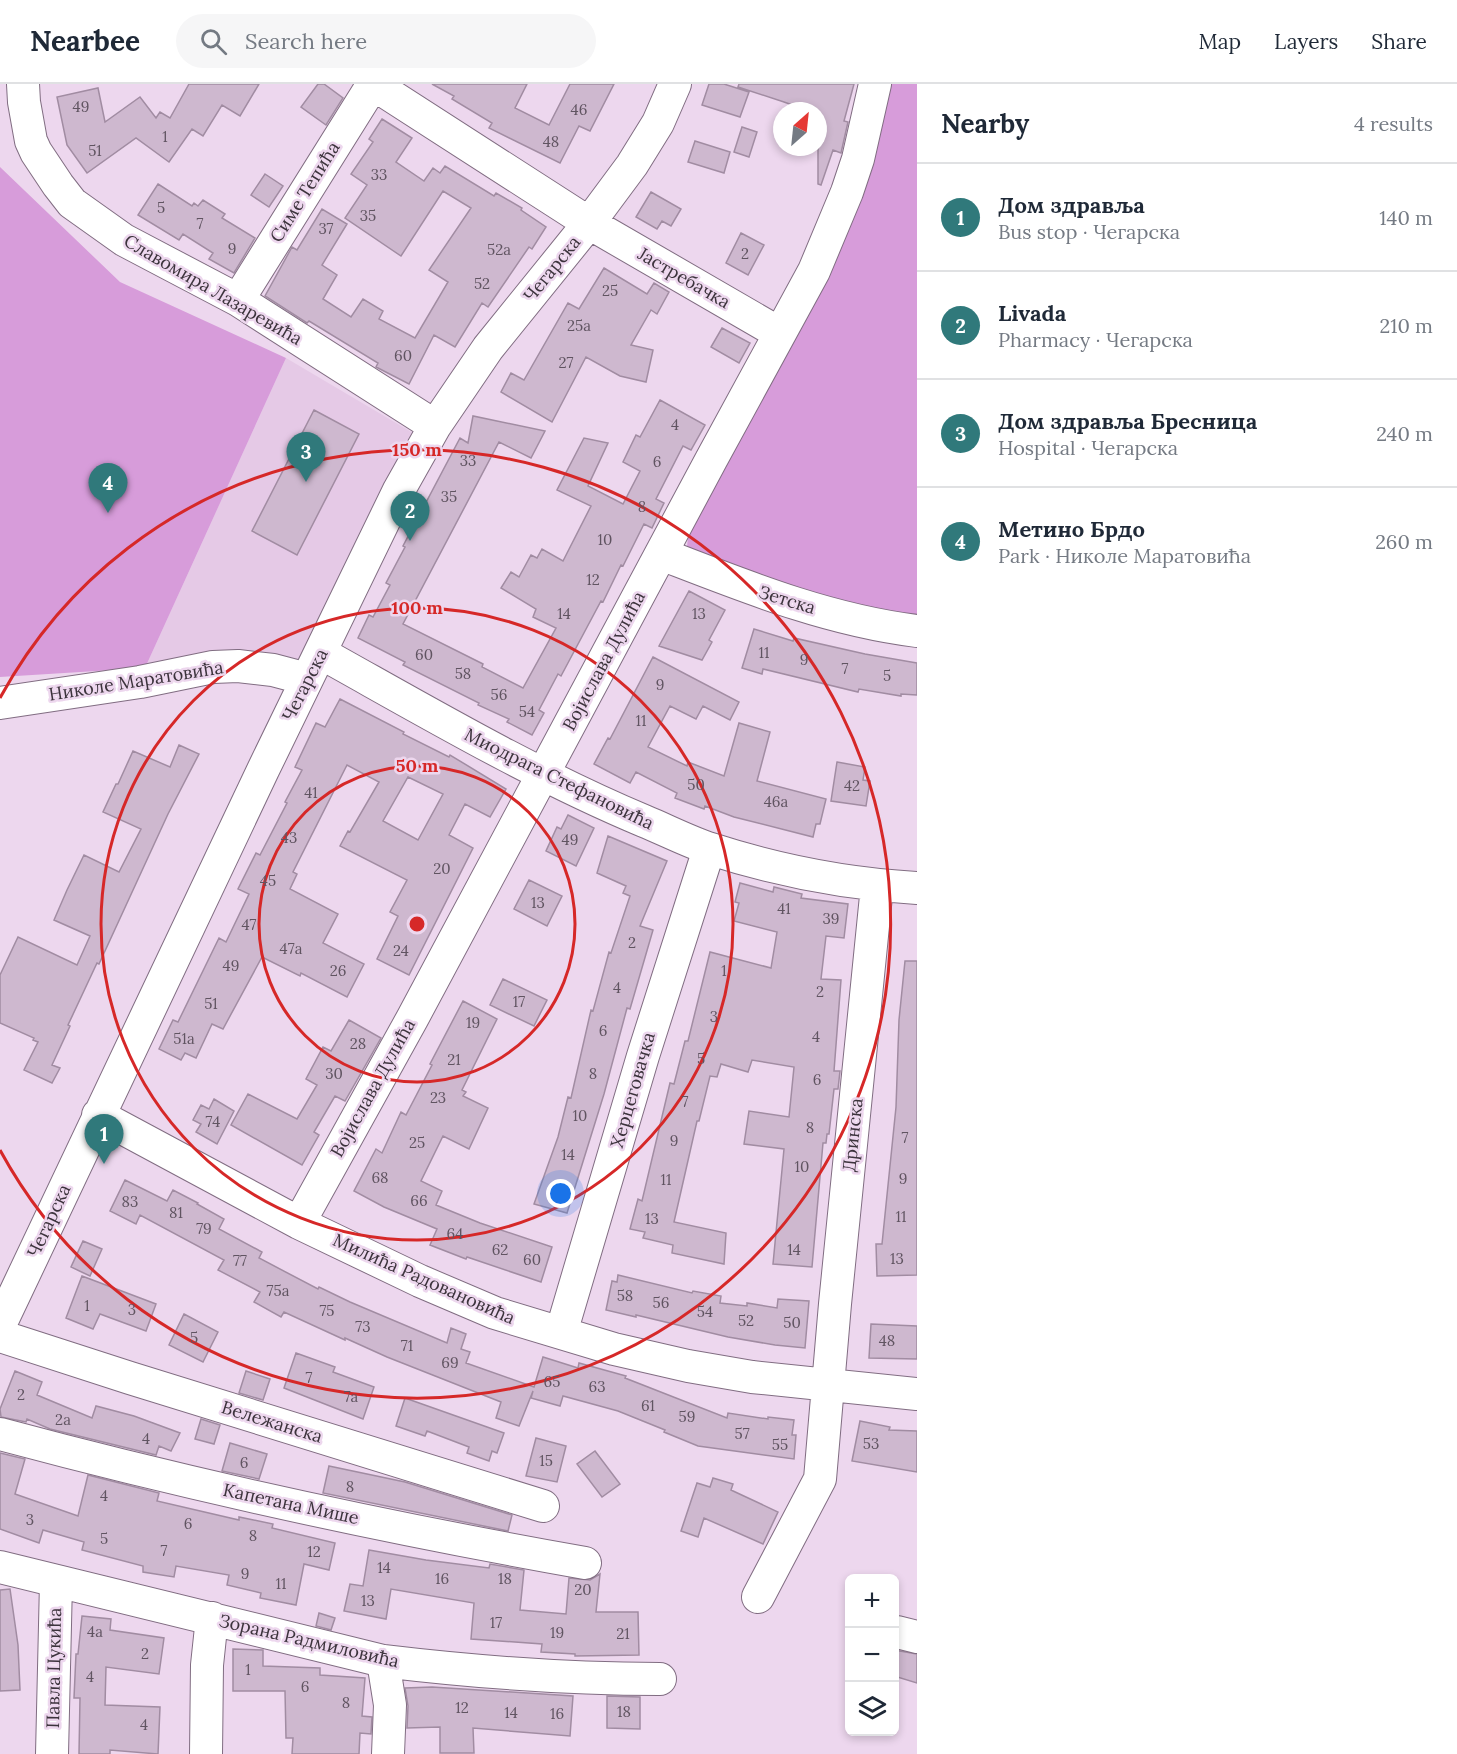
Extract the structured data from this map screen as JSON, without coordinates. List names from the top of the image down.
{
  "streets": {
    "street": [
      "Симе Тепића",
      "Чегарска",
      "Јастребачка",
      "Славомира Лазаревића",
      "Зетска",
      "Војислава Дулића",
      "Николе Маратовића",
      "Миодрага Стефановића",
      "Херцеговачка",
      "Дринска",
      "Милића Радовановића",
      "Вележанска",
      "Капетана Мише",
      "Зорана Радмиловића",
      "Павла Цукића"
    ]
  },
  "crossings": [
    ["Симе Тепића", "Јастребачка"],
    ["Симе Тепића", "Славомира Лазаревића"],
    ["Чегарска", "Јастребачка"],
    ["Чегарска", "Славомира Лазаревића"],
    ["Чегарска", "Николе Маратовића"],
    ["Чегарска", "Миодрага Стефановића"],
    ["Чегарска", "Милића Радовановића"],
    ["Јастребачка", "Војислава Дулића"],
    ["Зетска", "Војислава Дулића"],
    ["Војислава Дулића", "Миодрага Стефановића"],
    ["Војислава Дулића", "Милића Радовановића"],
    ["Николе Маратовића", "Миодрага Стефановића"],
    ["Миодрага Стефановића", "Херцеговачка"],
    ["Миодрага Стефановића", "Дринска"],
    ["Херцеговачка", "Милића Радовановића"],
    ["Дринска", "Милића Радовановића"],
    ["Зорана Радмиловића", "Павла Цукића"]
  ],
  "house_numbers": [
    "49",
    "46",
    "1",
    "48",
    "51",
    "33",
    "5",
    "35",
    "7",
    "37",
    "9",
    "52a",
    "2",
    "52",
    "25",
    "25a",
    "60",
    "27",
    "4",
    "33",
    "6",
    "35",
    "8",
    "10",
    "12",
    "14",
    "13",
    "11",
    "60",
    "9",
    "7",
    "58",
    "5",
    "9",
    "56",
    "54",
    "11",
    "50",
    "42",
    "41",
    "46a",
    "43",
    "49",
    "20",
    "45",
    "13",
    "41",
    "39",
    "47",
    "2",
    "47a",
    "24",
    "49",
    "26",
    "1",
    "4",
    "2",
    "17",
    "51",
    "3",
    "19",
    "6",
    "4",
    "51a",
    "28",
    "5",
    "21",
    "30",
    "8",
    "6",
    "23",
    "7",
    "10",
    "74",
    "8",
    "7",
    "9",
    "25",
    "14",
    "10",
    "68",
    "9",
    "11",
    "66",
    "83",
    "81",
    "11",
    "13",
    "79",
    "64",
    "62",
    "14",
    "13",
    "60",
    "77",
    "75a",
    "58",
    "56",
    "1",
    "3",
    "75",
    "54",
    "52",
    "50",
    "73",
    "5",
    "48",
    "71",
    "69",
    "7",
    "65",
    "63",
    "2",
    "7a",
    "61",
    "59",
    "2a",
    "57",
    "4",
    "53",
    "55",
    "15",
    "6",
    "8",
    "4",
    "3",
    "6",
    "8",
    "5",
    "7",
    "12",
    "14",
    "9",
    "16",
    "18",
    "11",
    "20",
    "13",
    "17",
    "4a",
    "19",
    "21",
    "2",
    "1",
    "4",
    "6",
    "8",
    "12",
    "18",
    "14",
    "16",
    "4"
  ],
  "north": "top right",
  "page": {
    "header": "Nearbee",
    "search": "Search here",
    "nav": ["Map", "Layers", "Share"],
    "heading": ["Nearby", "4 results"],
    "list": [
      {
        "mark": "1",
        "name": "Дом здравља",
        "note": "Bus stop · Чегарска",
        "value": "140 m"
      },
      {
        "mark": "2",
        "name": "Livada",
        "note": "Pharmacy · Чегарска",
        "value": "210 m"
      },
      {
        "mark": "3",
        "name": "Дом здравља Бресница",
        "note": "Hospital · Чегарска",
        "value": "240 m"
      },
      {
        "mark": "4",
        "name": "Метино Брдо",
        "note": "Park · Николе Маратовића",
        "value": "260 m"
      }
    ],
    "pins": [
      "3",
      "4",
      "2",
      "1"
    ],
    "map_buttons": ["+", "−"]
  },
  "rings": ["150 m", "100 m", "50 m"]
}
